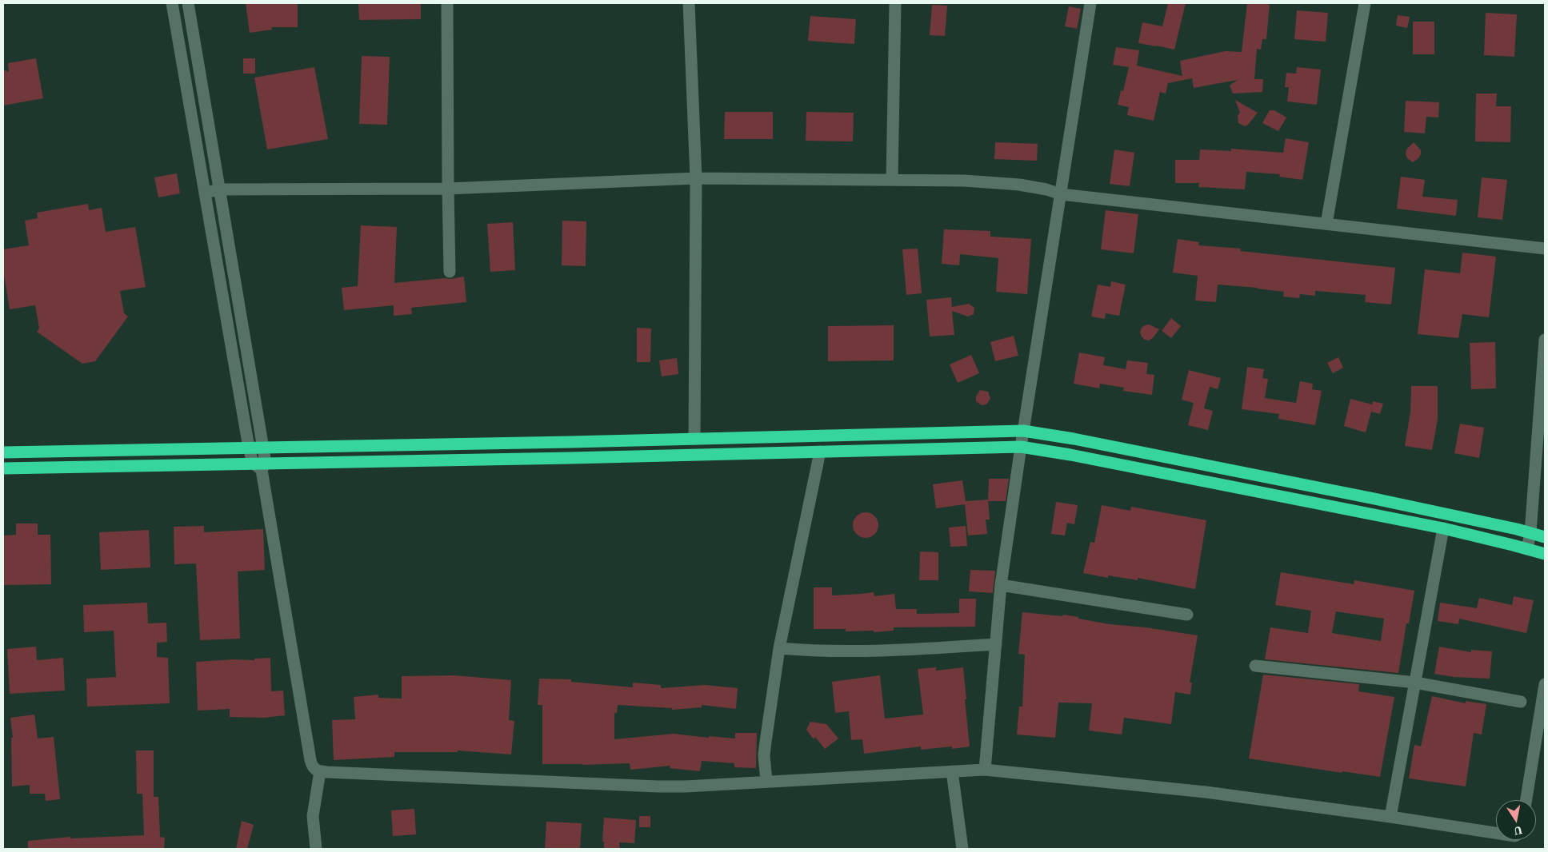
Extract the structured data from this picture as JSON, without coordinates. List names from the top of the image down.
{
  "north": "bottom"
}
